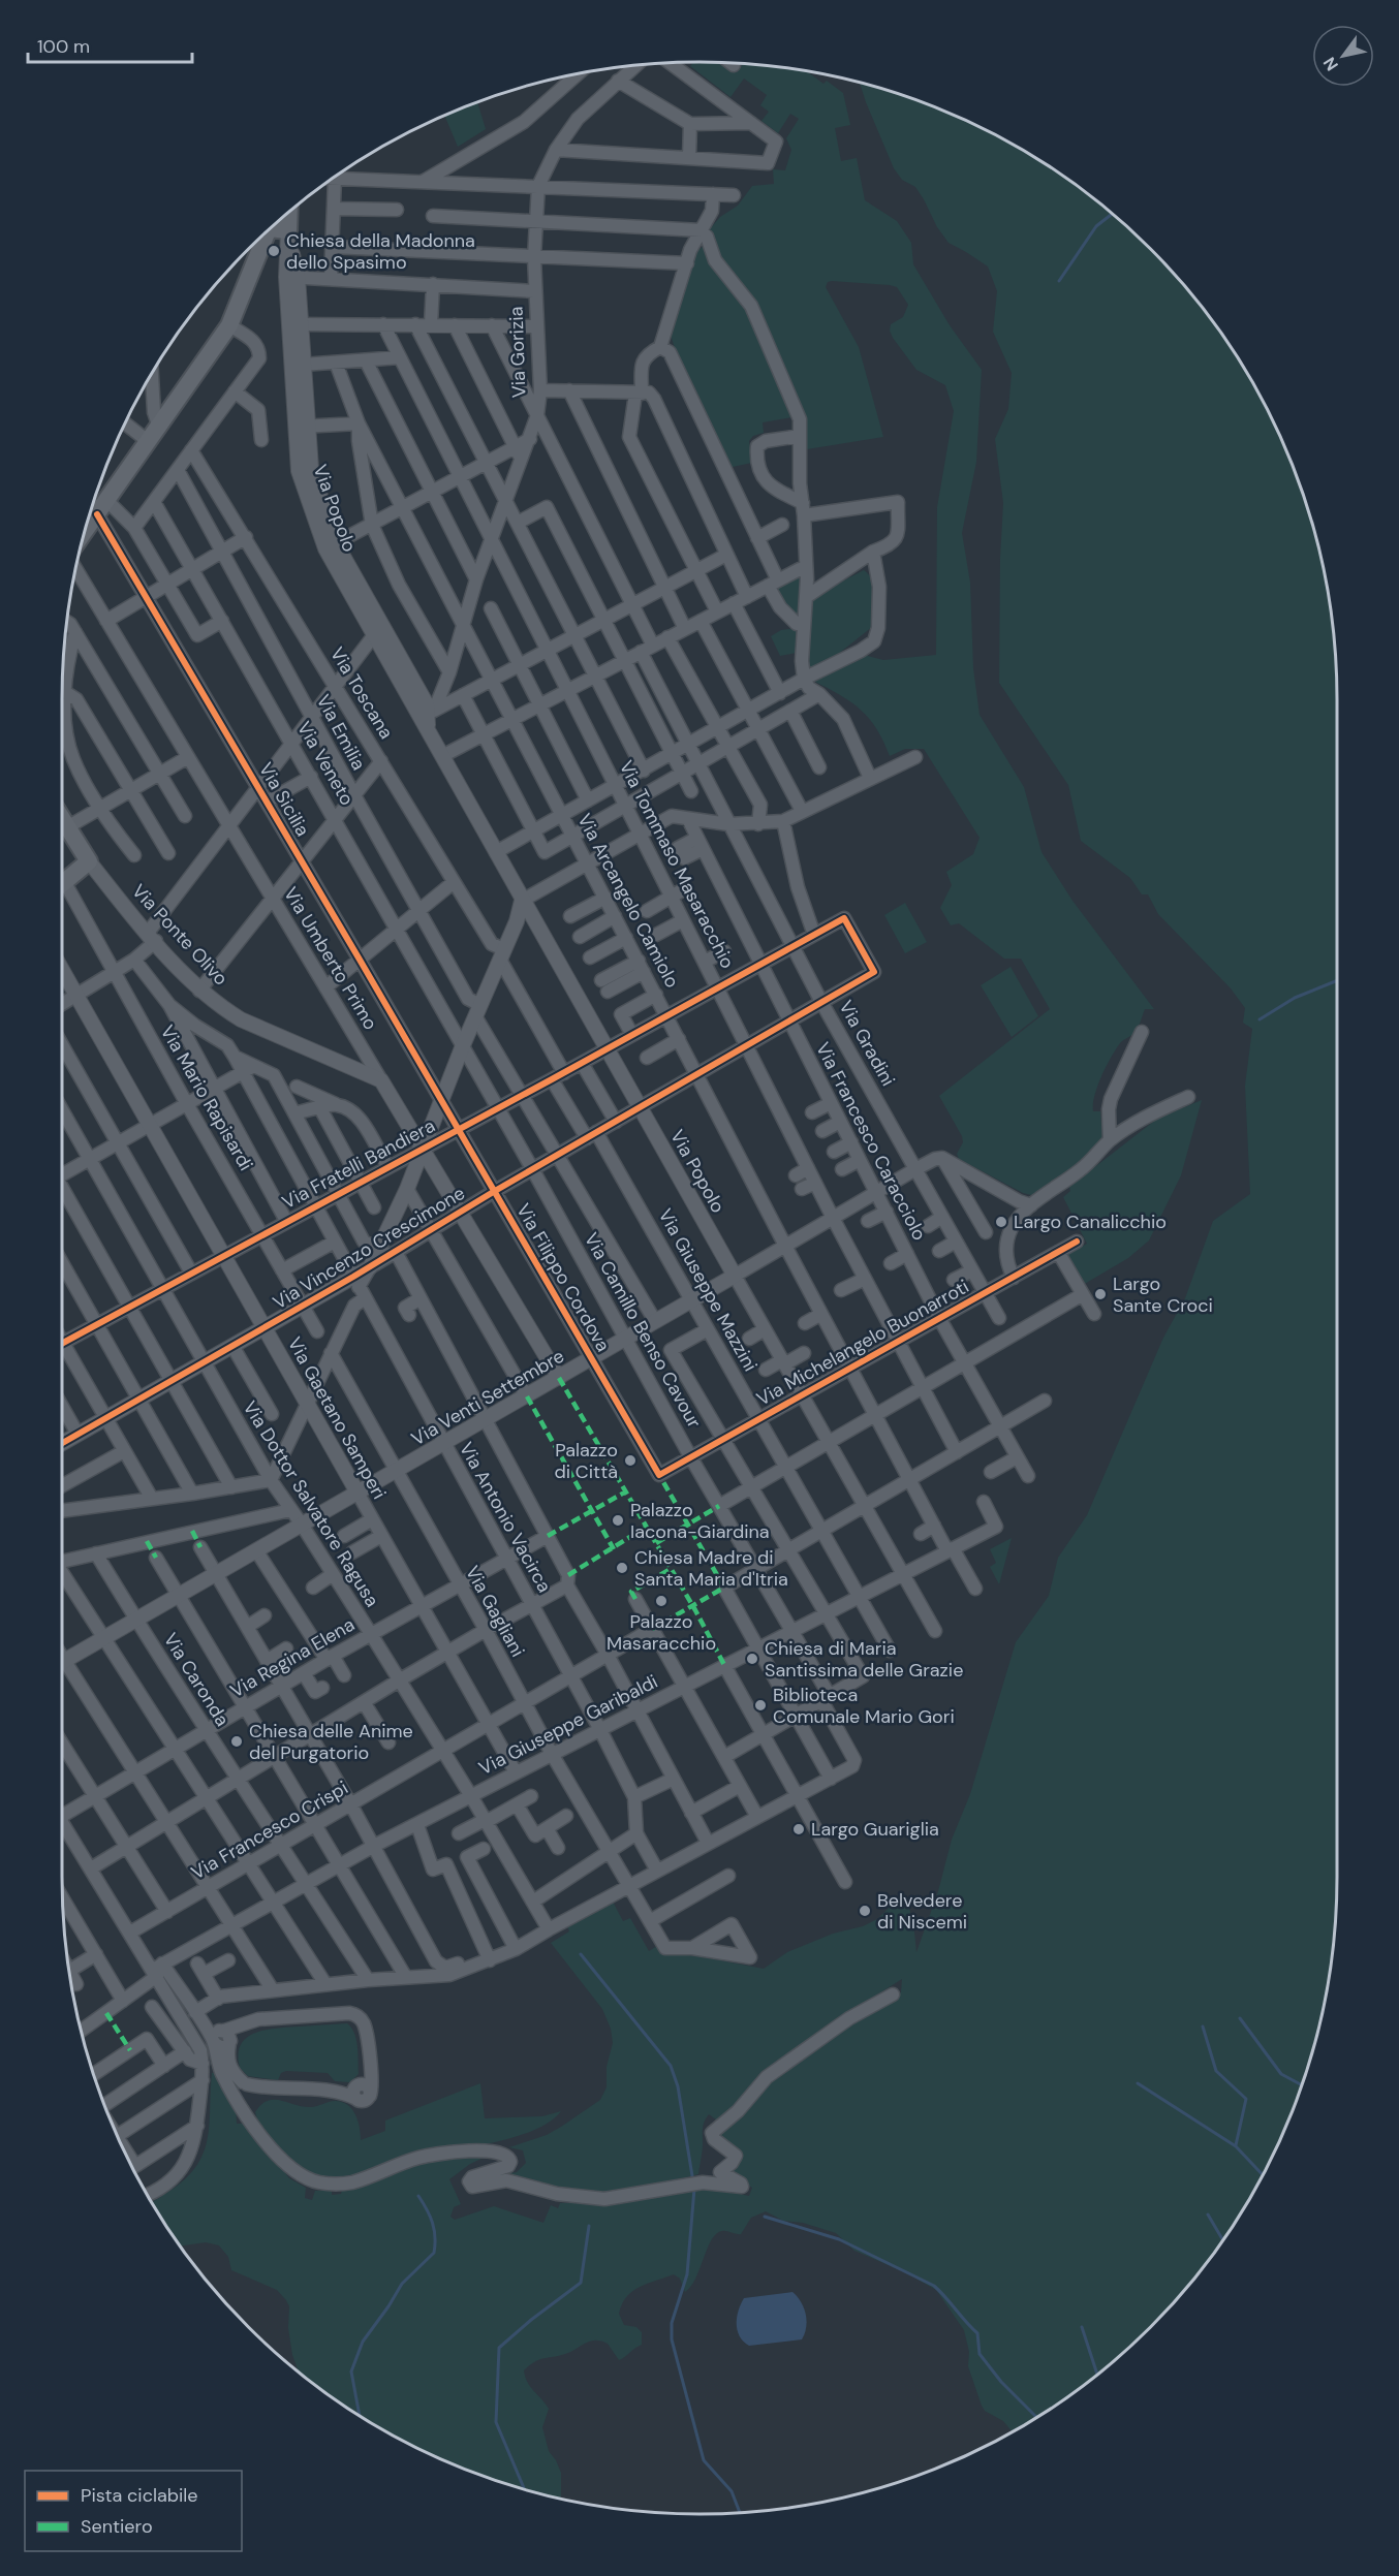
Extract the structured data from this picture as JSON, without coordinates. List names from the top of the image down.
{
  "streets": {
    "main road": ["Via Ponte Olivo"],
    "street": [
      "Via Gorizia",
      "Via Popolo",
      "Via Toscana",
      "Via Emilia",
      "Via Veneto",
      "Via Sicilia",
      "Via Tommaso Masaracchio",
      "Via Arcangelo Camiolo",
      "Via Umberto Primo",
      "Via Gradini",
      "Via Mario Rapisardi",
      "Via Francesco Caracciolo",
      "Via Fratelli Bandiera",
      "Via Vincenzo Crescimone",
      "Via Filippo Cordova",
      "Via Giuseppe Mazzini",
      "Via Camillo Benso Cavour",
      "Via Michelangelo Buonarroti",
      "Via Venti Settembre",
      "Via Gaetano Samperi",
      "Via Dottor Salvatore Ragusa",
      "Via Antonio Vacirca",
      "Via Gagliani",
      "Via Regina Elena",
      "Via Caronda",
      "Via Giuseppe Garibaldi",
      "Via Francesco Crispi"
    ]
  },
  "crossings": [
    ["Via Gorizia", "Via Popolo"],
    ["Via Gorizia", "Via Tommaso Masaracchio"],
    ["Via Gorizia", "Via Arcangelo Camiolo"],
    ["Via Popolo", "Via Fratelli Bandiera"],
    ["Via Popolo", "Via Vincenzo Crescimone"],
    ["Via Popolo", "Via Michelangelo Buonarroti"],
    ["Via Popolo", "Via Venti Settembre"],
    ["Via Popolo", "Via Giuseppe Garibaldi"],
    ["Via Toscana", "Via Fratelli Bandiera"],
    ["Via Toscana", "Via Giuseppe Mazzini"],
    ["Via Emilia", "Via Fratelli Bandiera"],
    ["Via Emilia", "Via Vincenzo Crescimone"],
    ["Via Emilia", "Via Venti Settembre"],
    ["Via Veneto", "Via Camillo Benso Cavour"],
    ["Via Sicilia", "Via Filippo Cordova"],
    ["Via Tommaso Masaracchio", "Via Fratelli Bandiera"],
    ["Via Tommaso Masaracchio", "Via Vincenzo Crescimone"],
    ["Via Tommaso Masaracchio", "Via Michelangelo Buonarroti"],
    ["Via Tommaso Masaracchio", "Via Venti Settembre"],
    ["Via Arcangelo Camiolo", "Via Fratelli Bandiera"],
    ["Via Arcangelo Camiolo", "Via Vincenzo Crescimone"],
    ["Via Arcangelo Camiolo", "Via Michelangelo Buonarroti"],
    ["Via Arcangelo Camiolo", "Via Venti Settembre"],
    ["Via Arcangelo Camiolo", "Via Giuseppe Garibaldi"],
    ["Via Ponte Olivo", "Via Umberto Primo"],
    ["Via Umberto Primo", "Via Fratelli Bandiera"],
    ["Via Umberto Primo", "Via Vincenzo Crescimone"],
    ["Via Umberto Primo", "Via Venti Settembre"],
    ["Via Gradini", "Via Fratelli Bandiera"],
    ["Via Gradini", "Via Vincenzo Crescimone"],
    ["Via Gradini", "Via Michelangelo Buonarroti"],
    ["Via Gradini", "Via Venti Settembre"],
    ["Via Mario Rapisardi", "Via Fratelli Bandiera"],
    ["Via Mario Rapisardi", "Via Vincenzo Crescimone"],
    ["Via Francesco Caracciolo", "Via Fratelli Bandiera"],
    ["Via Francesco Caracciolo", "Via Vincenzo Crescimone"],
    ["Via Francesco Caracciolo", "Via Michelangelo Buonarroti"],
    ["Via Francesco Caracciolo", "Via Venti Settembre"],
    ["Via Fratelli Bandiera", "Via Vincenzo Crescimone"],
    ["Via Fratelli Bandiera", "Via Filippo Cordova"],
    ["Via Fratelli Bandiera", "Via Giuseppe Mazzini"],
    ["Via Fratelli Bandiera", "Via Camillo Benso Cavour"],
    ["Via Fratelli Bandiera", "Via Gaetano Samperi"],
    ["Via Fratelli Bandiera", "Via Dottor Salvatore Ragusa"],
    ["Via Fratelli Bandiera", "Via Antonio Vacirca"],
    ["Via Vincenzo Crescimone", "Via Filippo Cordova"],
    ["Via Vincenzo Crescimone", "Via Giuseppe Mazzini"],
    ["Via Vincenzo Crescimone", "Via Camillo Benso Cavour"],
    ["Via Vincenzo Crescimone", "Via Gaetano Samperi"],
    ["Via Vincenzo Crescimone", "Via Dottor Salvatore Ragusa"],
    ["Via Vincenzo Crescimone", "Via Antonio Vacirca"],
    ["Via Filippo Cordova", "Via Michelangelo Buonarroti"],
    ["Via Filippo Cordova", "Via Venti Settembre"],
    ["Via Giuseppe Mazzini", "Via Michelangelo Buonarroti"],
    ["Via Giuseppe Mazzini", "Via Venti Settembre"],
    ["Via Giuseppe Mazzini", "Via Giuseppe Garibaldi"],
    ["Via Camillo Benso Cavour", "Via Michelangelo Buonarroti"],
    ["Via Camillo Benso Cavour", "Via Venti Settembre"],
    ["Via Camillo Benso Cavour", "Via Giuseppe Garibaldi"],
    ["Via Venti Settembre", "Via Gaetano Samperi"],
    ["Via Venti Settembre", "Via Dottor Salvatore Ragusa"],
    ["Via Venti Settembre", "Via Antonio Vacirca"],
    ["Via Venti Settembre", "Via Gagliani"],
    ["Via Venti Settembre", "Via Caronda"],
    ["Via Gaetano Samperi", "Via Regina Elena"],
    ["Via Gaetano Samperi", "Via Giuseppe Garibaldi"],
    ["Via Gaetano Samperi", "Via Francesco Crispi"],
    ["Via Dottor Salvatore Ragusa", "Via Regina Elena"],
    ["Via Dottor Salvatore Ragusa", "Via Giuseppe Garibaldi"],
    ["Via Dottor Salvatore Ragusa", "Via Francesco Crispi"],
    ["Via Antonio Vacirca", "Via Regina Elena"],
    ["Via Antonio Vacirca", "Via Giuseppe Garibaldi"],
    ["Via Antonio Vacirca", "Via Francesco Crispi"],
    ["Via Gagliani", "Via Regina Elena"],
    ["Via Gagliani", "Via Giuseppe Garibaldi"],
    ["Via Gagliani", "Via Francesco Crispi"],
    ["Via Regina Elena", "Via Caronda"],
    ["Via Caronda", "Via Giuseppe Garibaldi"],
    ["Via Caronda", "Via Francesco Crispi"]
  ],
  "places": [
    "Chiesa della Madonna dello Spasimo",
    "Largo Canalicchio",
    "Largo Sante Croci",
    "Palazzo di Città",
    "Palazzo Iacona-Giardina",
    "Chiesa Madre di Santa Maria d'Itria",
    "Palazzo Masaracchio",
    "Chiesa di Maria Santissima delle Grazie",
    "Biblioteca Comunale Mario Gori",
    "Chiesa delle Anime del Purgatorio",
    "Largo Guariglia",
    "Belvedere di Niscemi"
  ],
  "legend": ["Pista ciclabile", "Sentiero"],
  "scale_bar": "100 m",
  "north": "bottom left"
}
